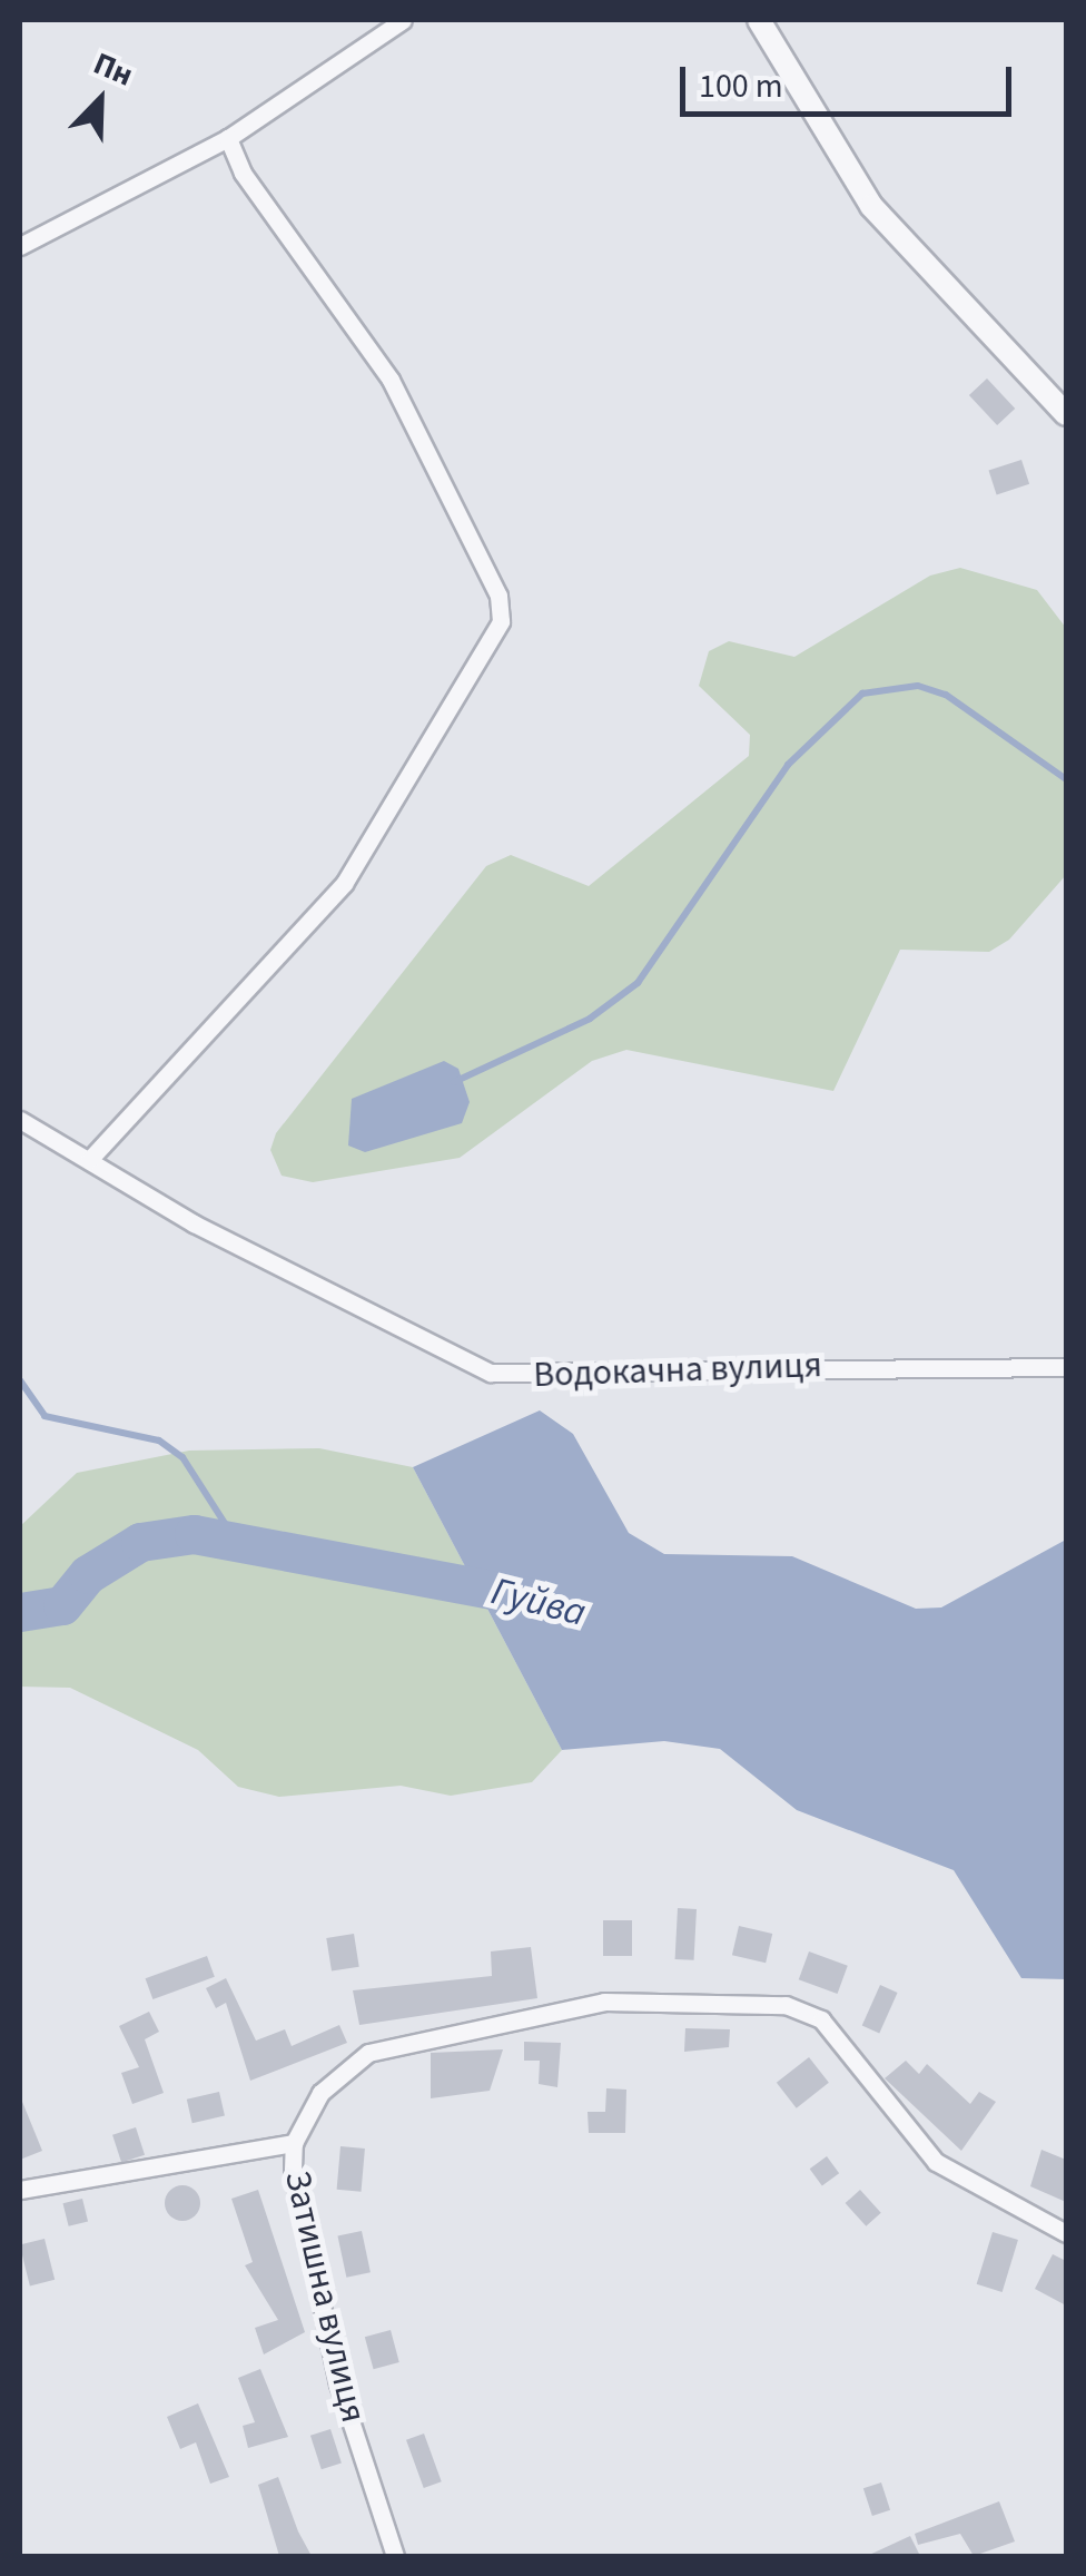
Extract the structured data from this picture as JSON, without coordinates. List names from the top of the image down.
{
  "streets": {
    "street": ["Водокачна вулиця", "Затишна вулиця"]
  },
  "water": ["Гуйва"],
  "scale_bar": "100 m",
  "north": "top right"
}
